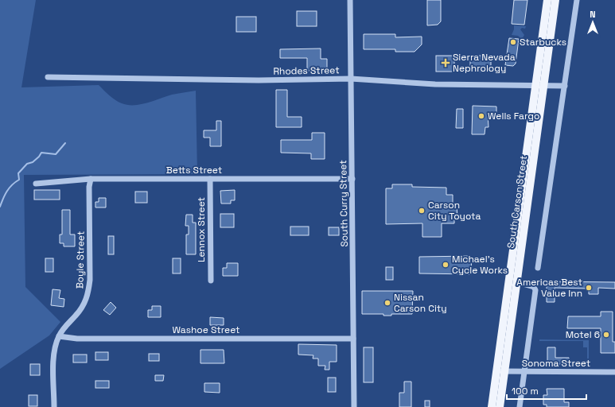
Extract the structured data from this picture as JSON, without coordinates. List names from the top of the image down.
{
  "streets": {
    "main road": ["South Carson Street"],
    "street": [
      "Rhodes Street",
      "Betts Street",
      "South Curry Street",
      "Lennox Street",
      "Boyle Street",
      "Washoe Street",
      "Sonoma Street"
    ]
  },
  "crossings": [
    ["Rhodes Street", "South Carson Street"],
    ["Rhodes Street", "South Curry Street"],
    ["Betts Street", "South Curry Street"],
    ["Betts Street", "Lennox Street"],
    ["Betts Street", "Boyle Street"],
    ["South Carson Street", "Sonoma Street"],
    ["South Curry Street", "Washoe Street"],
    ["Boyle Street", "Washoe Street"]
  ],
  "places": {
    "other": [
      "Starbucks",
      "Wells Fargo",
      "Carson City Toyota",
      "Michael's Cycle Works",
      "Americas Best Value Inn",
      "Nissan Carson City",
      "Motel 6"
    ],
    "health": ["Sierra Nevada Nephrology"]
  },
  "scale_bar": "100 m",
  "north": "top"
}
